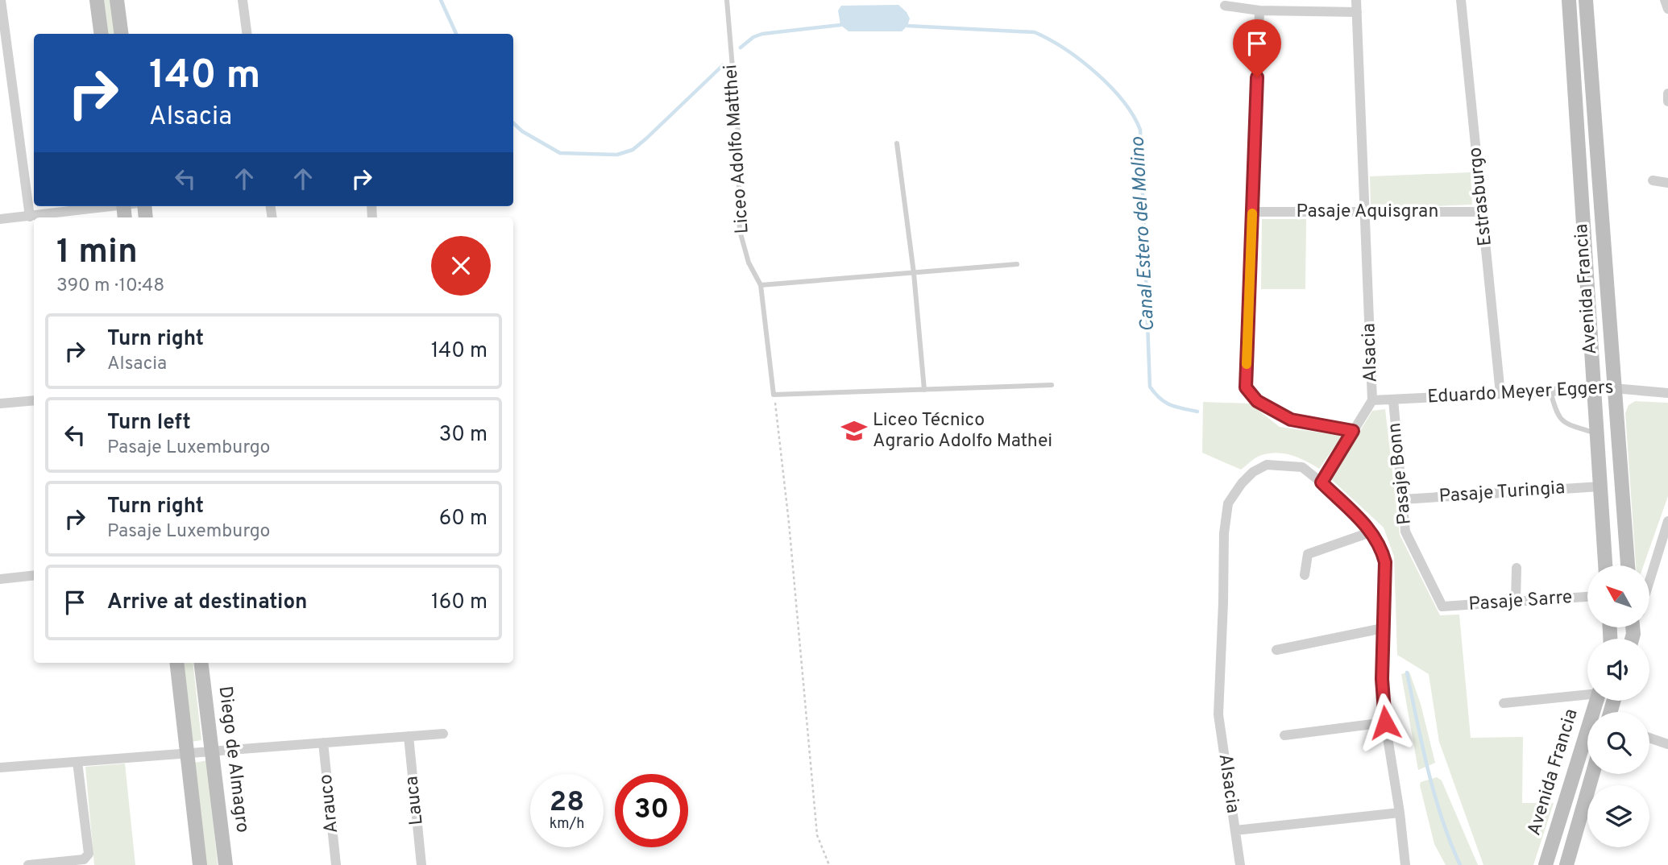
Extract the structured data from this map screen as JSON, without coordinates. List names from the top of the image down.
{
  "streets": {
    "main road": ["Avenida Francia", "Diego de Almagro"],
    "street": [
      "Estrasburgo",
      "Pasaje Aquisgran",
      "Alsacia",
      "Eduardo Meyer Eggers",
      "Pasaje Bonn",
      "Pasaje Turingia",
      "Pasaje Sarre",
      "Lauca",
      "Arauco"
    ],
    "lane": ["Liceo Adolfo Matthei"]
  },
  "crossings": [
    ["Estrasburgo", "Pasaje Aquisgran"],
    ["Estrasburgo", "Eduardo Meyer Eggers"],
    ["Pasaje Aquisgran", "Alsacia"],
    ["Avenida Francia", "Eduardo Meyer Eggers"],
    ["Avenida Francia", "Pasaje Turingia"],
    ["Alsacia", "Eduardo Meyer Eggers"],
    ["Eduardo Meyer Eggers", "Pasaje Bonn"],
    ["Pasaje Bonn", "Pasaje Turingia"],
    ["Pasaje Bonn", "Pasaje Sarre"]
  ],
  "water": ["Canal Estero del Molino"],
  "places": {
    "school or university": ["Liceo Técnico Agrario Adolfo Mathei"]
  },
  "north": "top left",
  "page": {
    "turn": ["140 m", "Alsacia"],
    "heading": ["1 min", "390 m · 10:48"],
    "list": [
      {
        "name": "Turn right",
        "note": "Alsacia",
        "value": "140 m"
      },
      {
        "name": "Turn left",
        "note": "Pasaje Luxemburgo",
        "value": "30 m"
      },
      {
        "name": "Turn right",
        "note": "Pasaje Luxemburgo",
        "value": "60 m"
      },
      {
        "name": "Arrive at destination",
        "value": "160 m"
      }
    ],
    "speed": "28 km/h",
    "limit": "30"
  }
}
